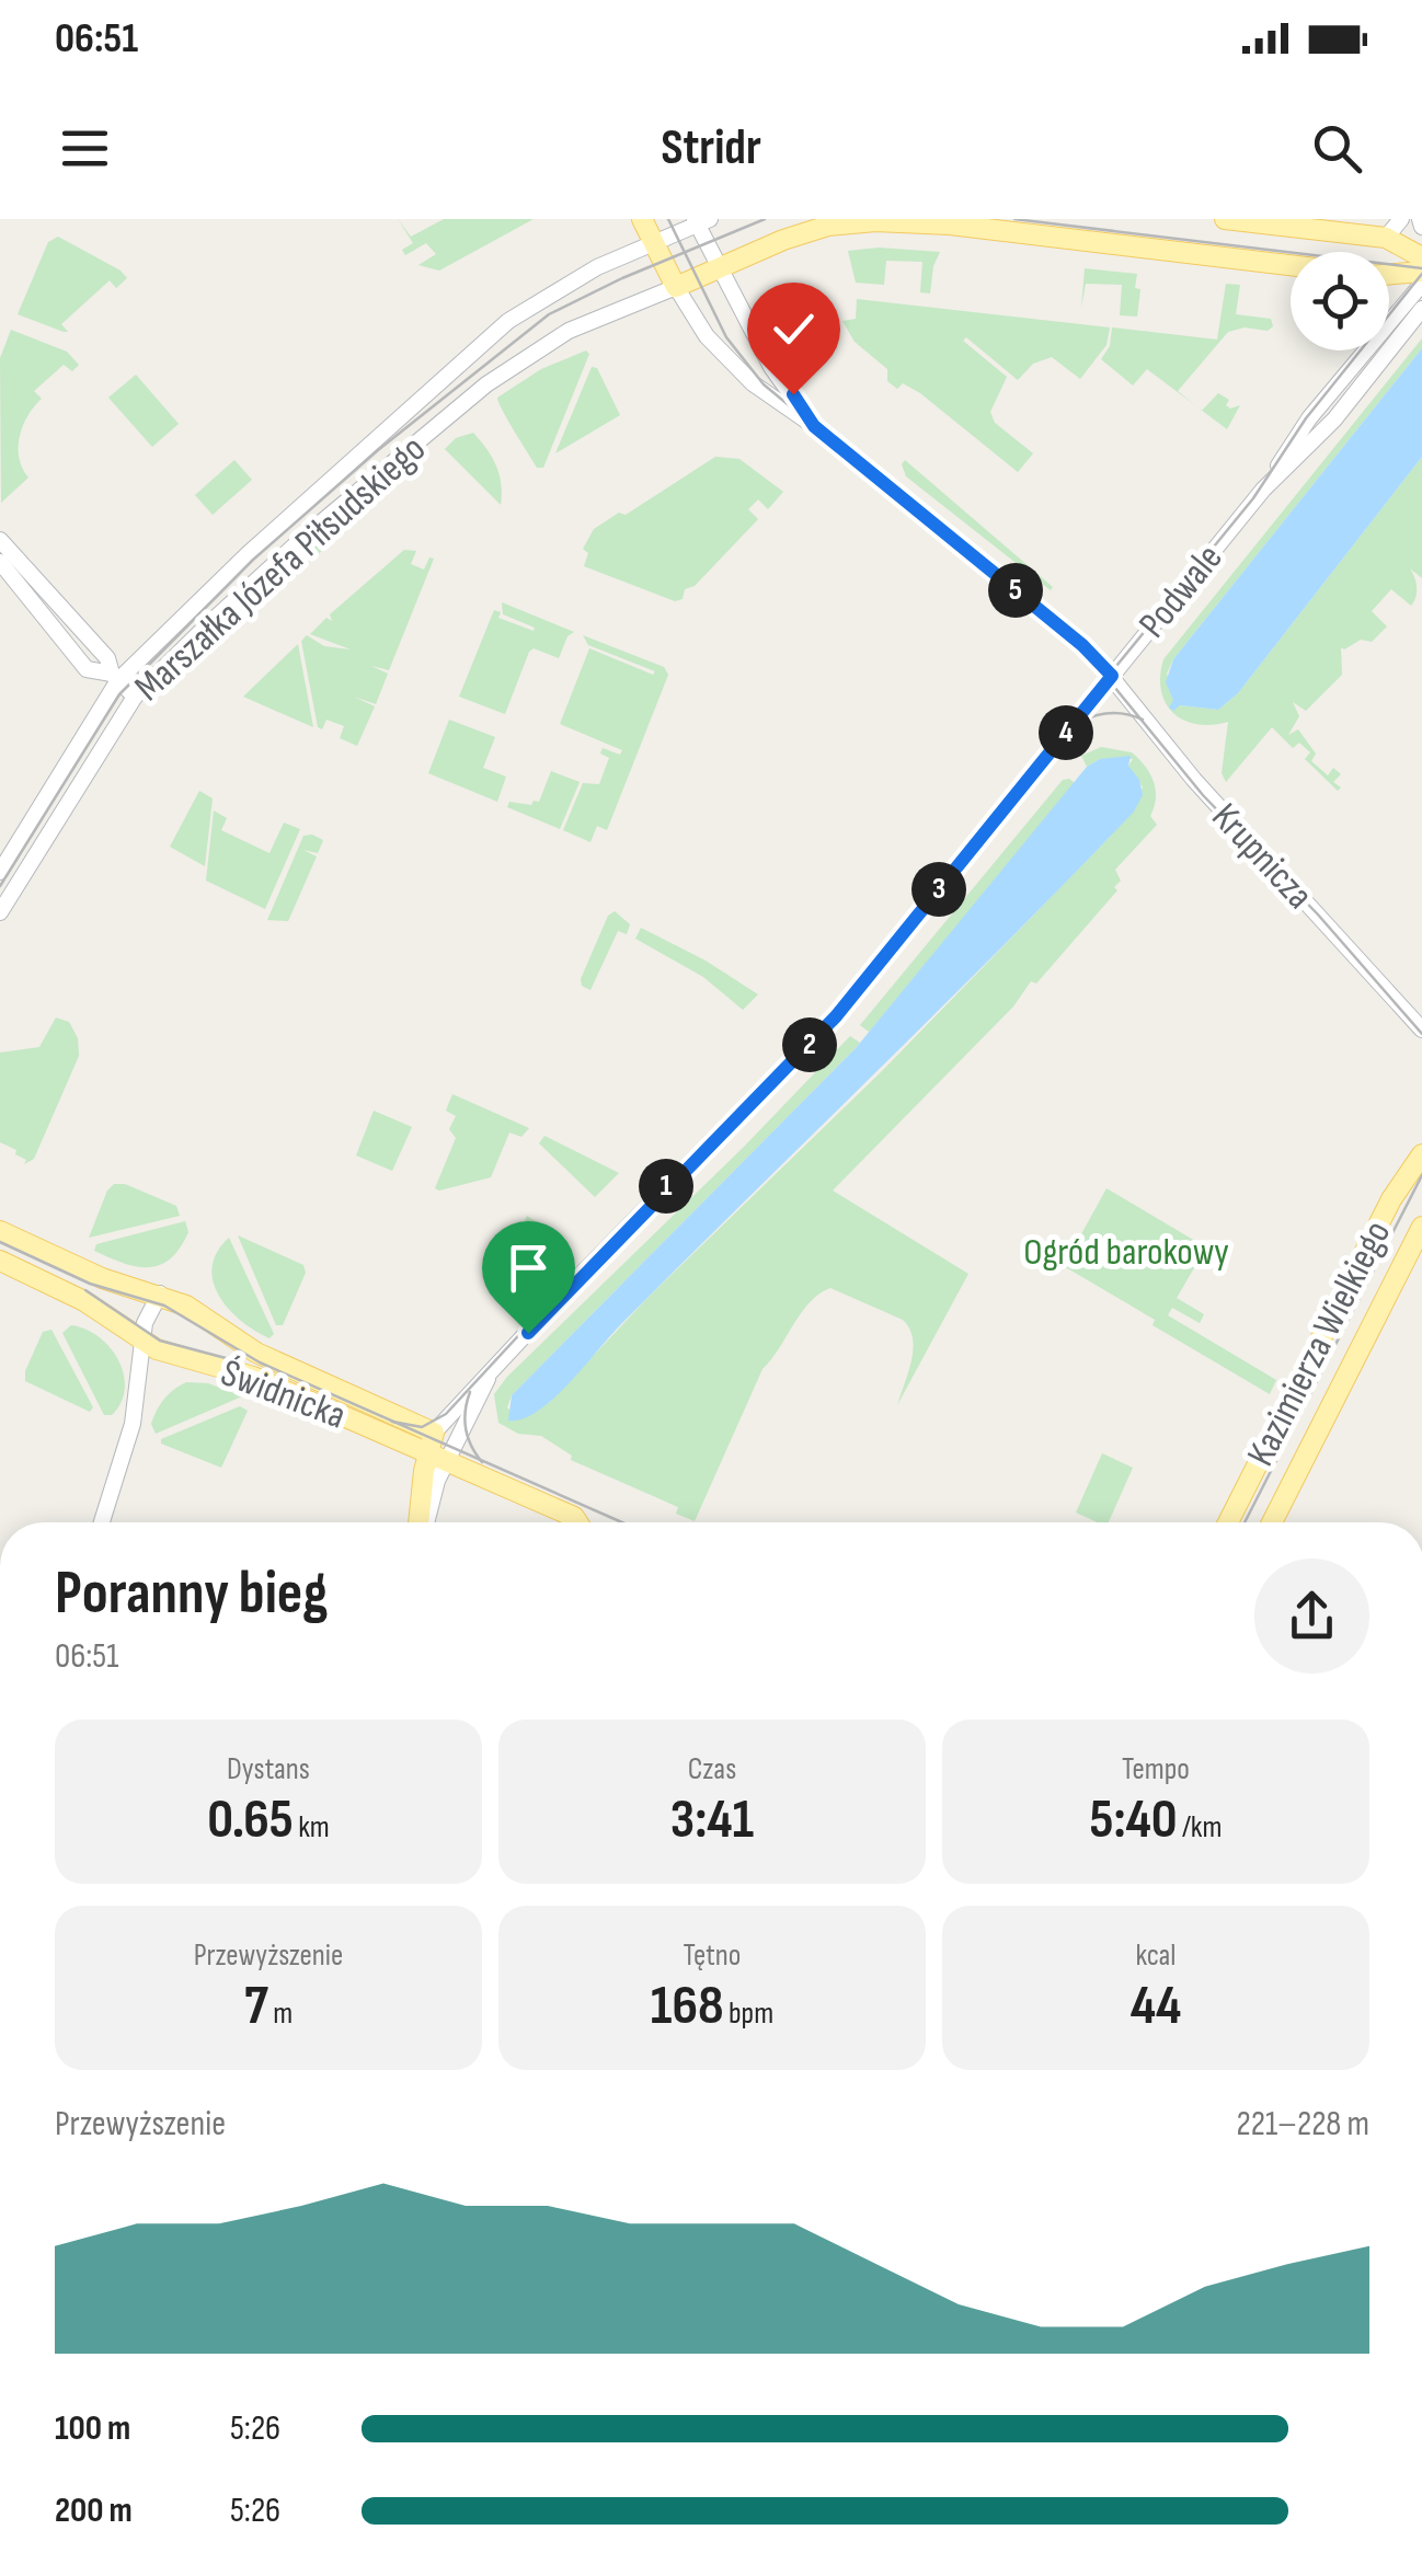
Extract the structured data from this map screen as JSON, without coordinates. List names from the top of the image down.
{
  "streets": {
    "main road": ["Podwale", "Kazimierza Wielkiego", "Świdnicka"],
    "street": ["Marszałka Józefa Piłsudskiego", "Krupnicza"]
  },
  "crossings": [
    ["Podwale", "Krupnicza"],
    ["Podwale", "Świdnicka"]
  ],
  "parks": ["Ogród barokowy"],
  "page": {
    "status": "06:51",
    "header": "Stridr",
    "pins": [
      "5",
      "4",
      "3",
      "2",
      "1"
    ],
    "heading": ["Poranny bieg", "06:51"],
    "stats": [
      ["Dystans", "0.65 km"],
      ["Czas", "3:41"],
      ["Tempo", "5:40 /km"],
      ["Przewyższenie", "7 m"],
      ["Tętno", "168 bpm"],
      ["kcal", "44"]
    ],
    "chart": ["Przewyższenie", "221–228 m"],
    "list": [
      {
        "name": "100 m",
        "note": "5:26"
      },
      {
        "name": "200 m",
        "note": "5:26"
      }
    ]
  }
}
